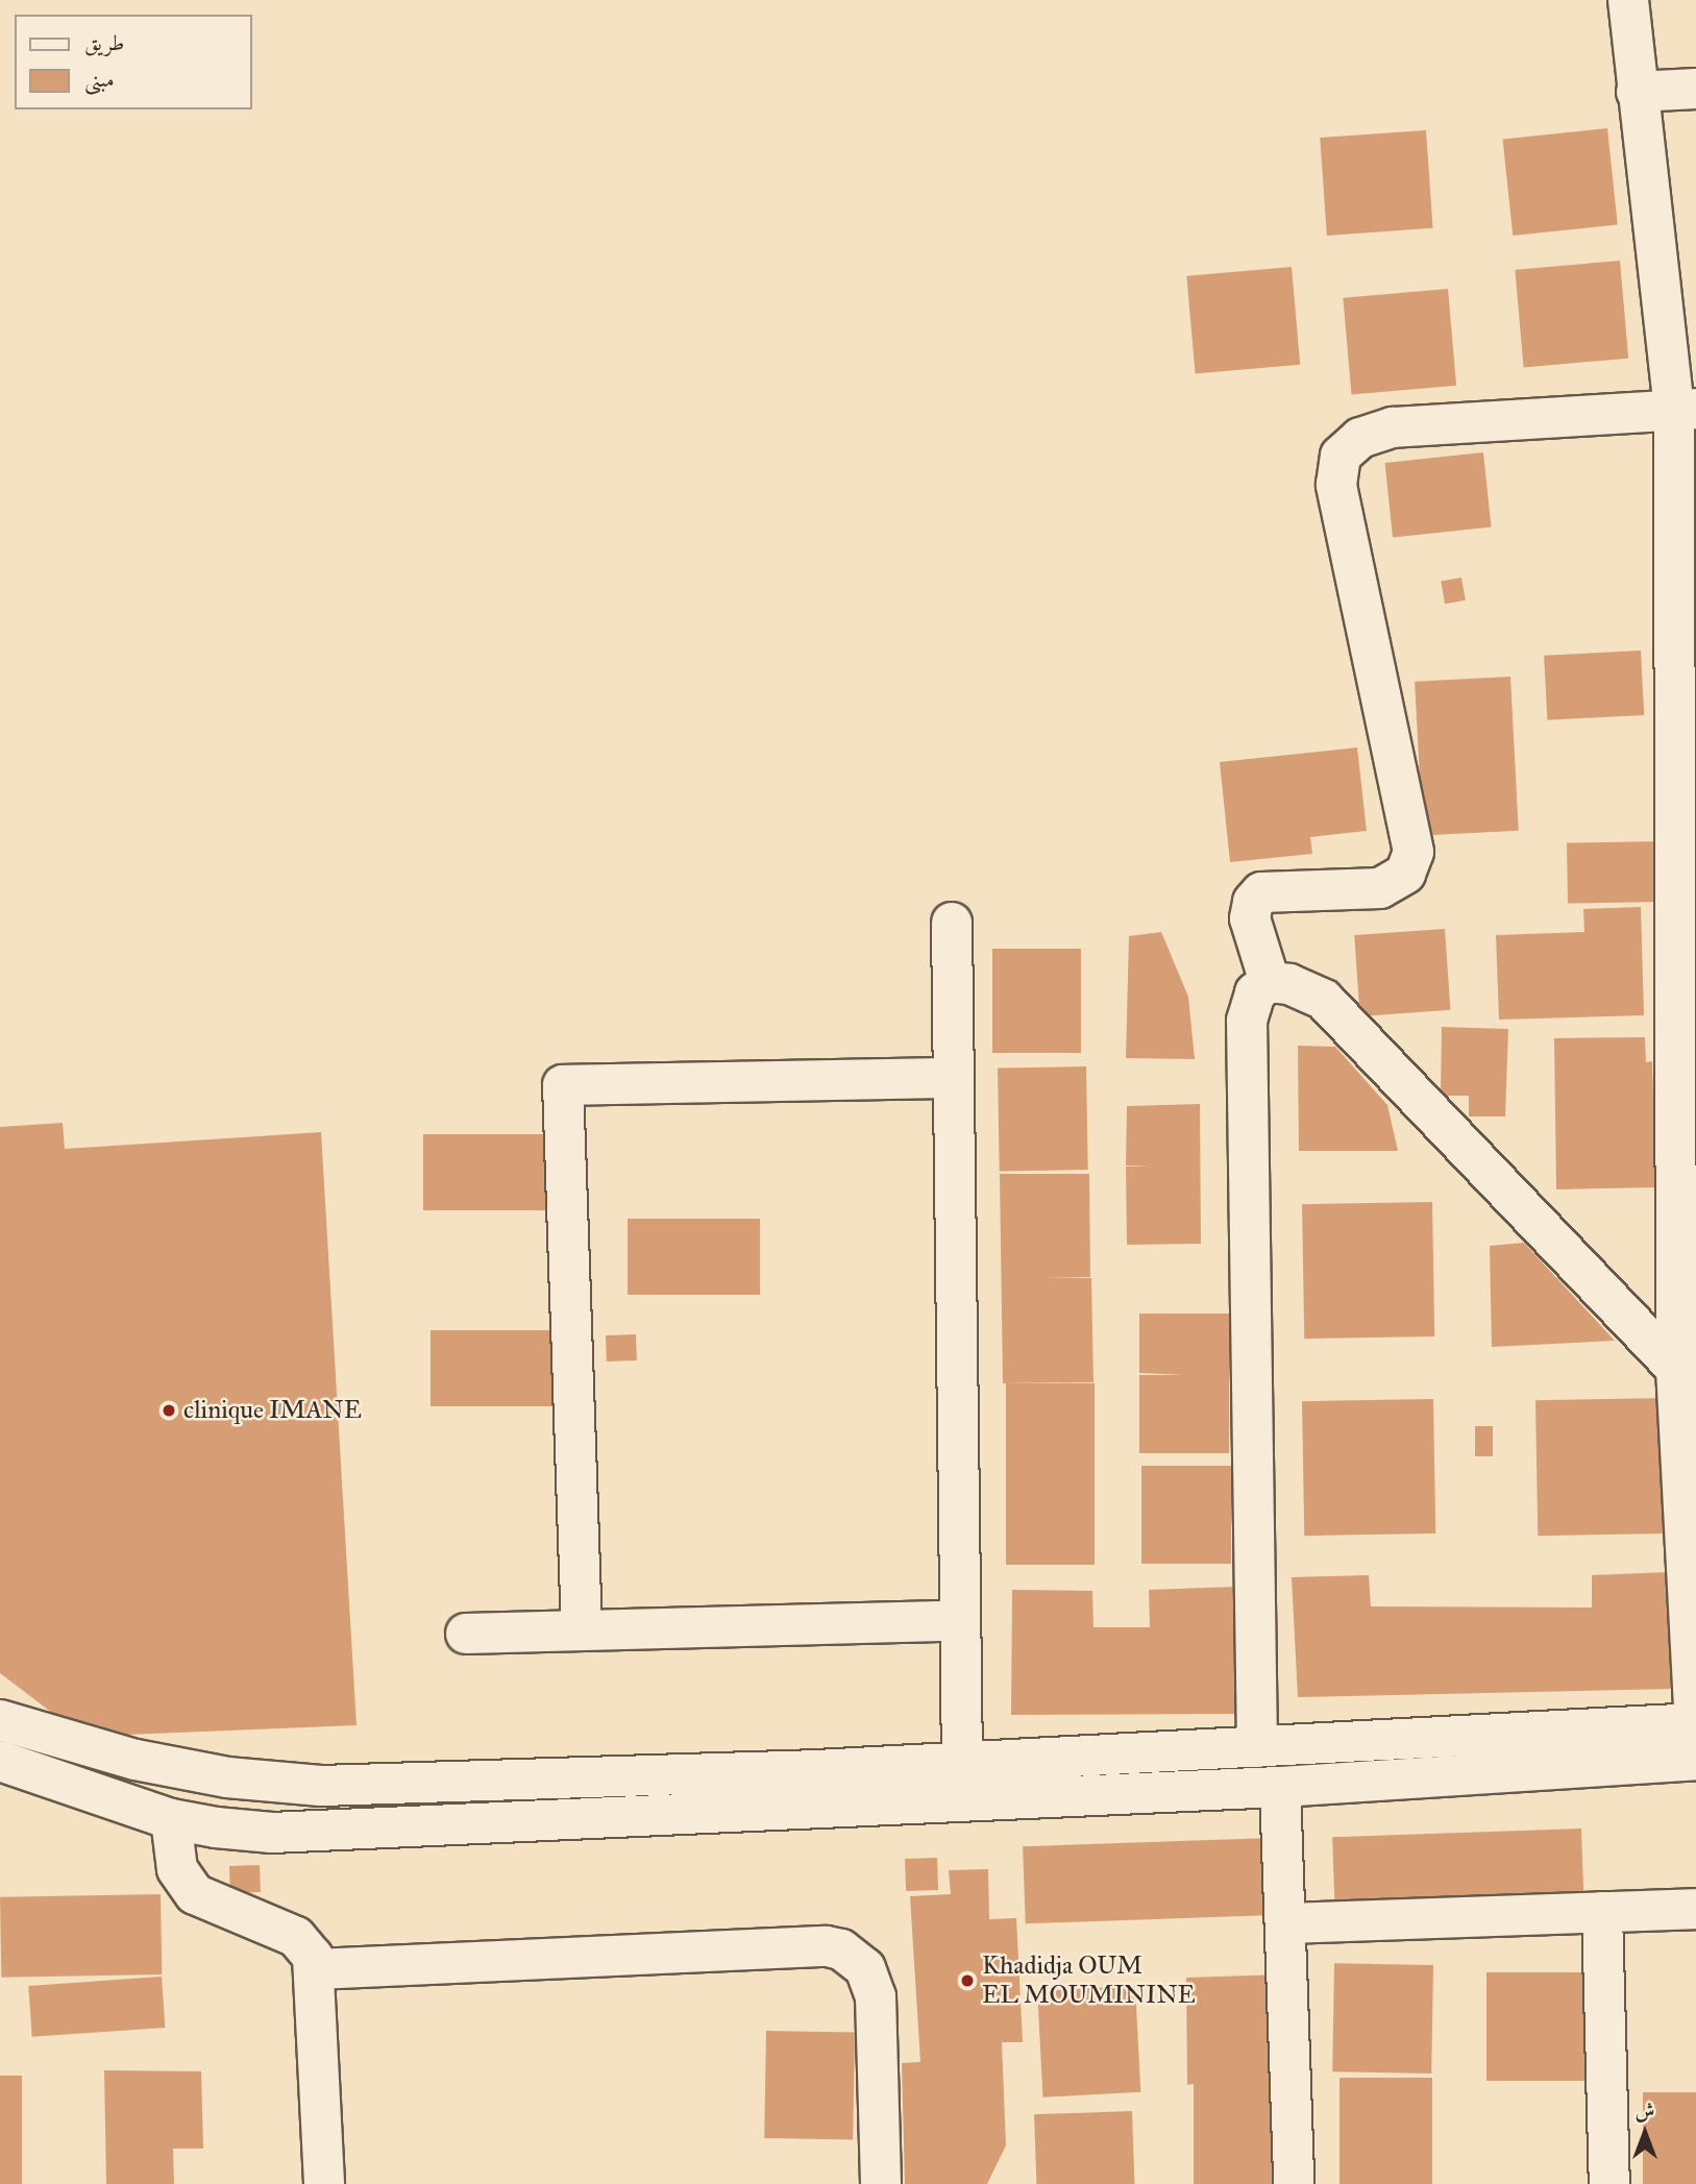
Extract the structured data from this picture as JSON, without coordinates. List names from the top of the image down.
{
  "places": ["clinique IMANE", "Khadidja OUM EL MOUMININE"],
  "legend": ["طريق", "مبنى"],
  "north": "top"
}
